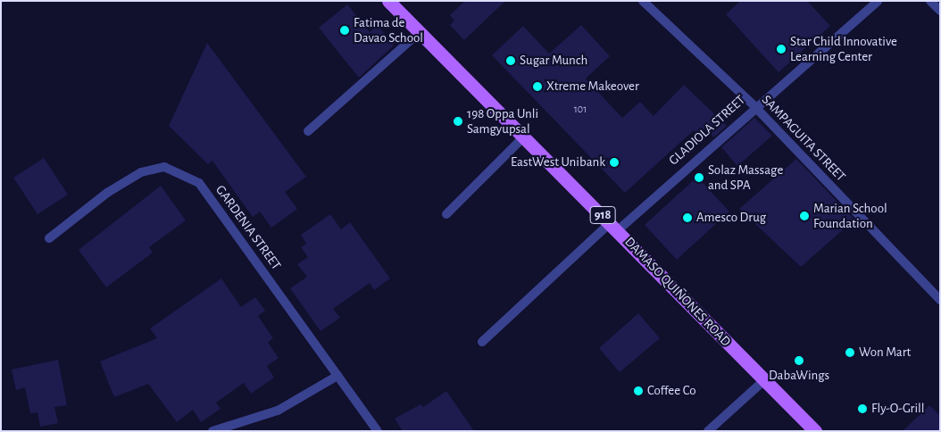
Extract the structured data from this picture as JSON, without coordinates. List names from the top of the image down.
{
  "streets": {
    "main road": ["918", "DAMASO QUIÑONES ROAD"],
    "street": ["GLADIOLA STREET", "SAMPAGUITA STREET", "GARDENIA STREET"]
  },
  "crossings": [
    ["GLADIOLA STREET", "SAMPAGUITA STREET"],
    ["GLADIOLA STREET", "DAMASO QUIÑONES ROAD"]
  ],
  "places": [
    "Fatima de Davao School",
    "Star Child Innovative Learning Center",
    "Sugar Munch",
    "Xtreme Makeover",
    "198 Oppa Unli Samgyupsal",
    "EastWest Unibank",
    "Solaz Massage and SPA",
    "Marian School Foundation",
    "Amesco Drug",
    "Won Mart",
    "DabaWings",
    "Coffee Co",
    "Fly-O-Grill"
  ],
  "house_numbers": ["101"]
}
